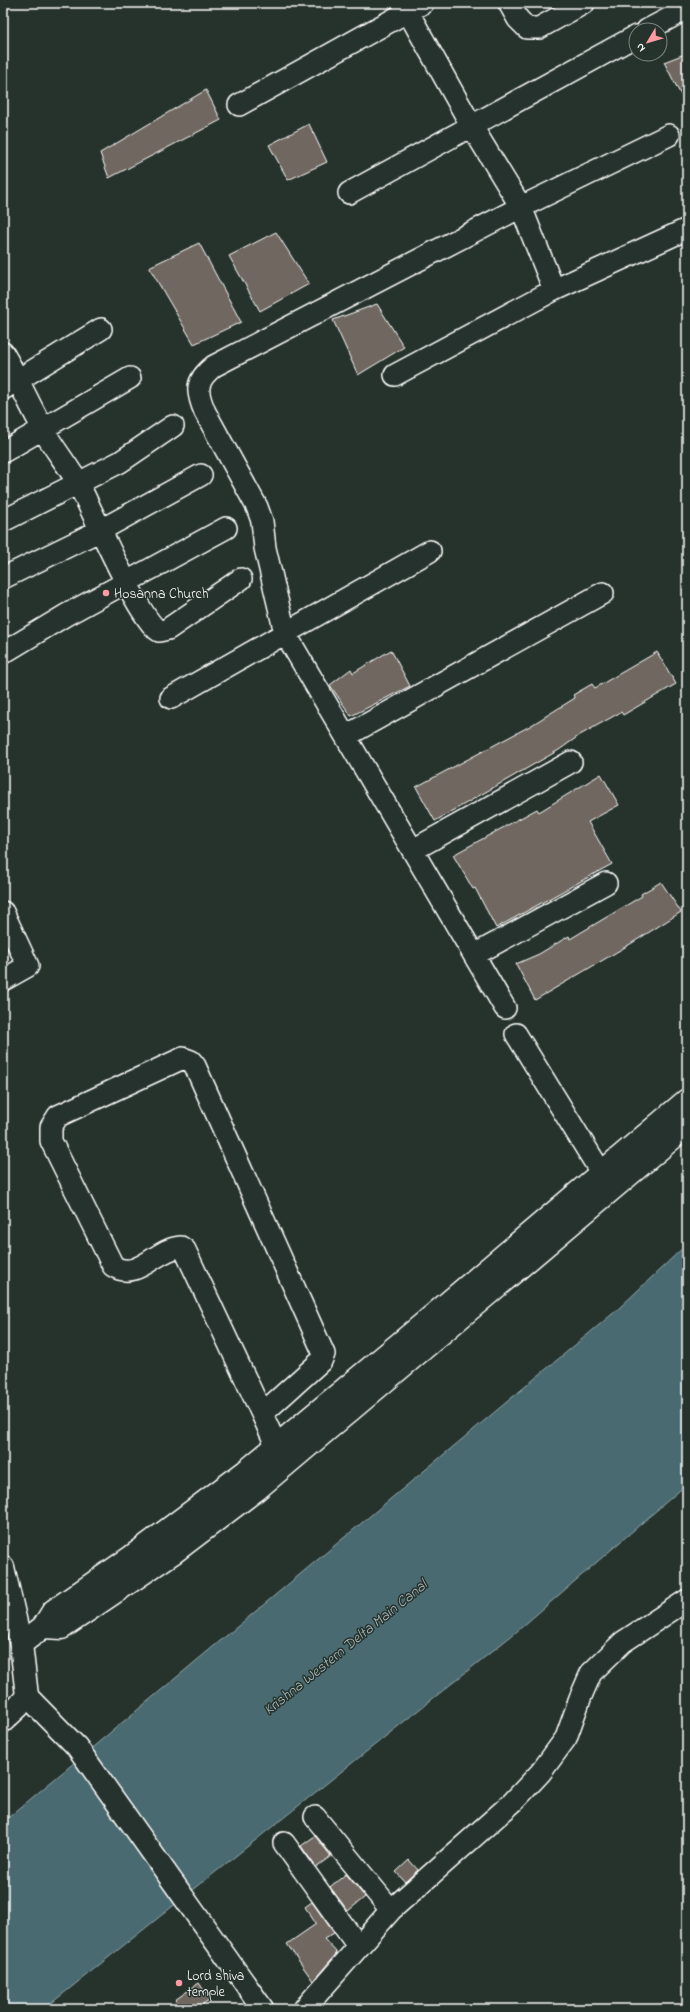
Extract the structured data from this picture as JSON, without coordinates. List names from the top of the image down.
{
  "water": ["Krishna Western Delta Main Canal"],
  "places": ["Hosanna Church", "Lord shiva temple"],
  "north": "bottom left"
}
